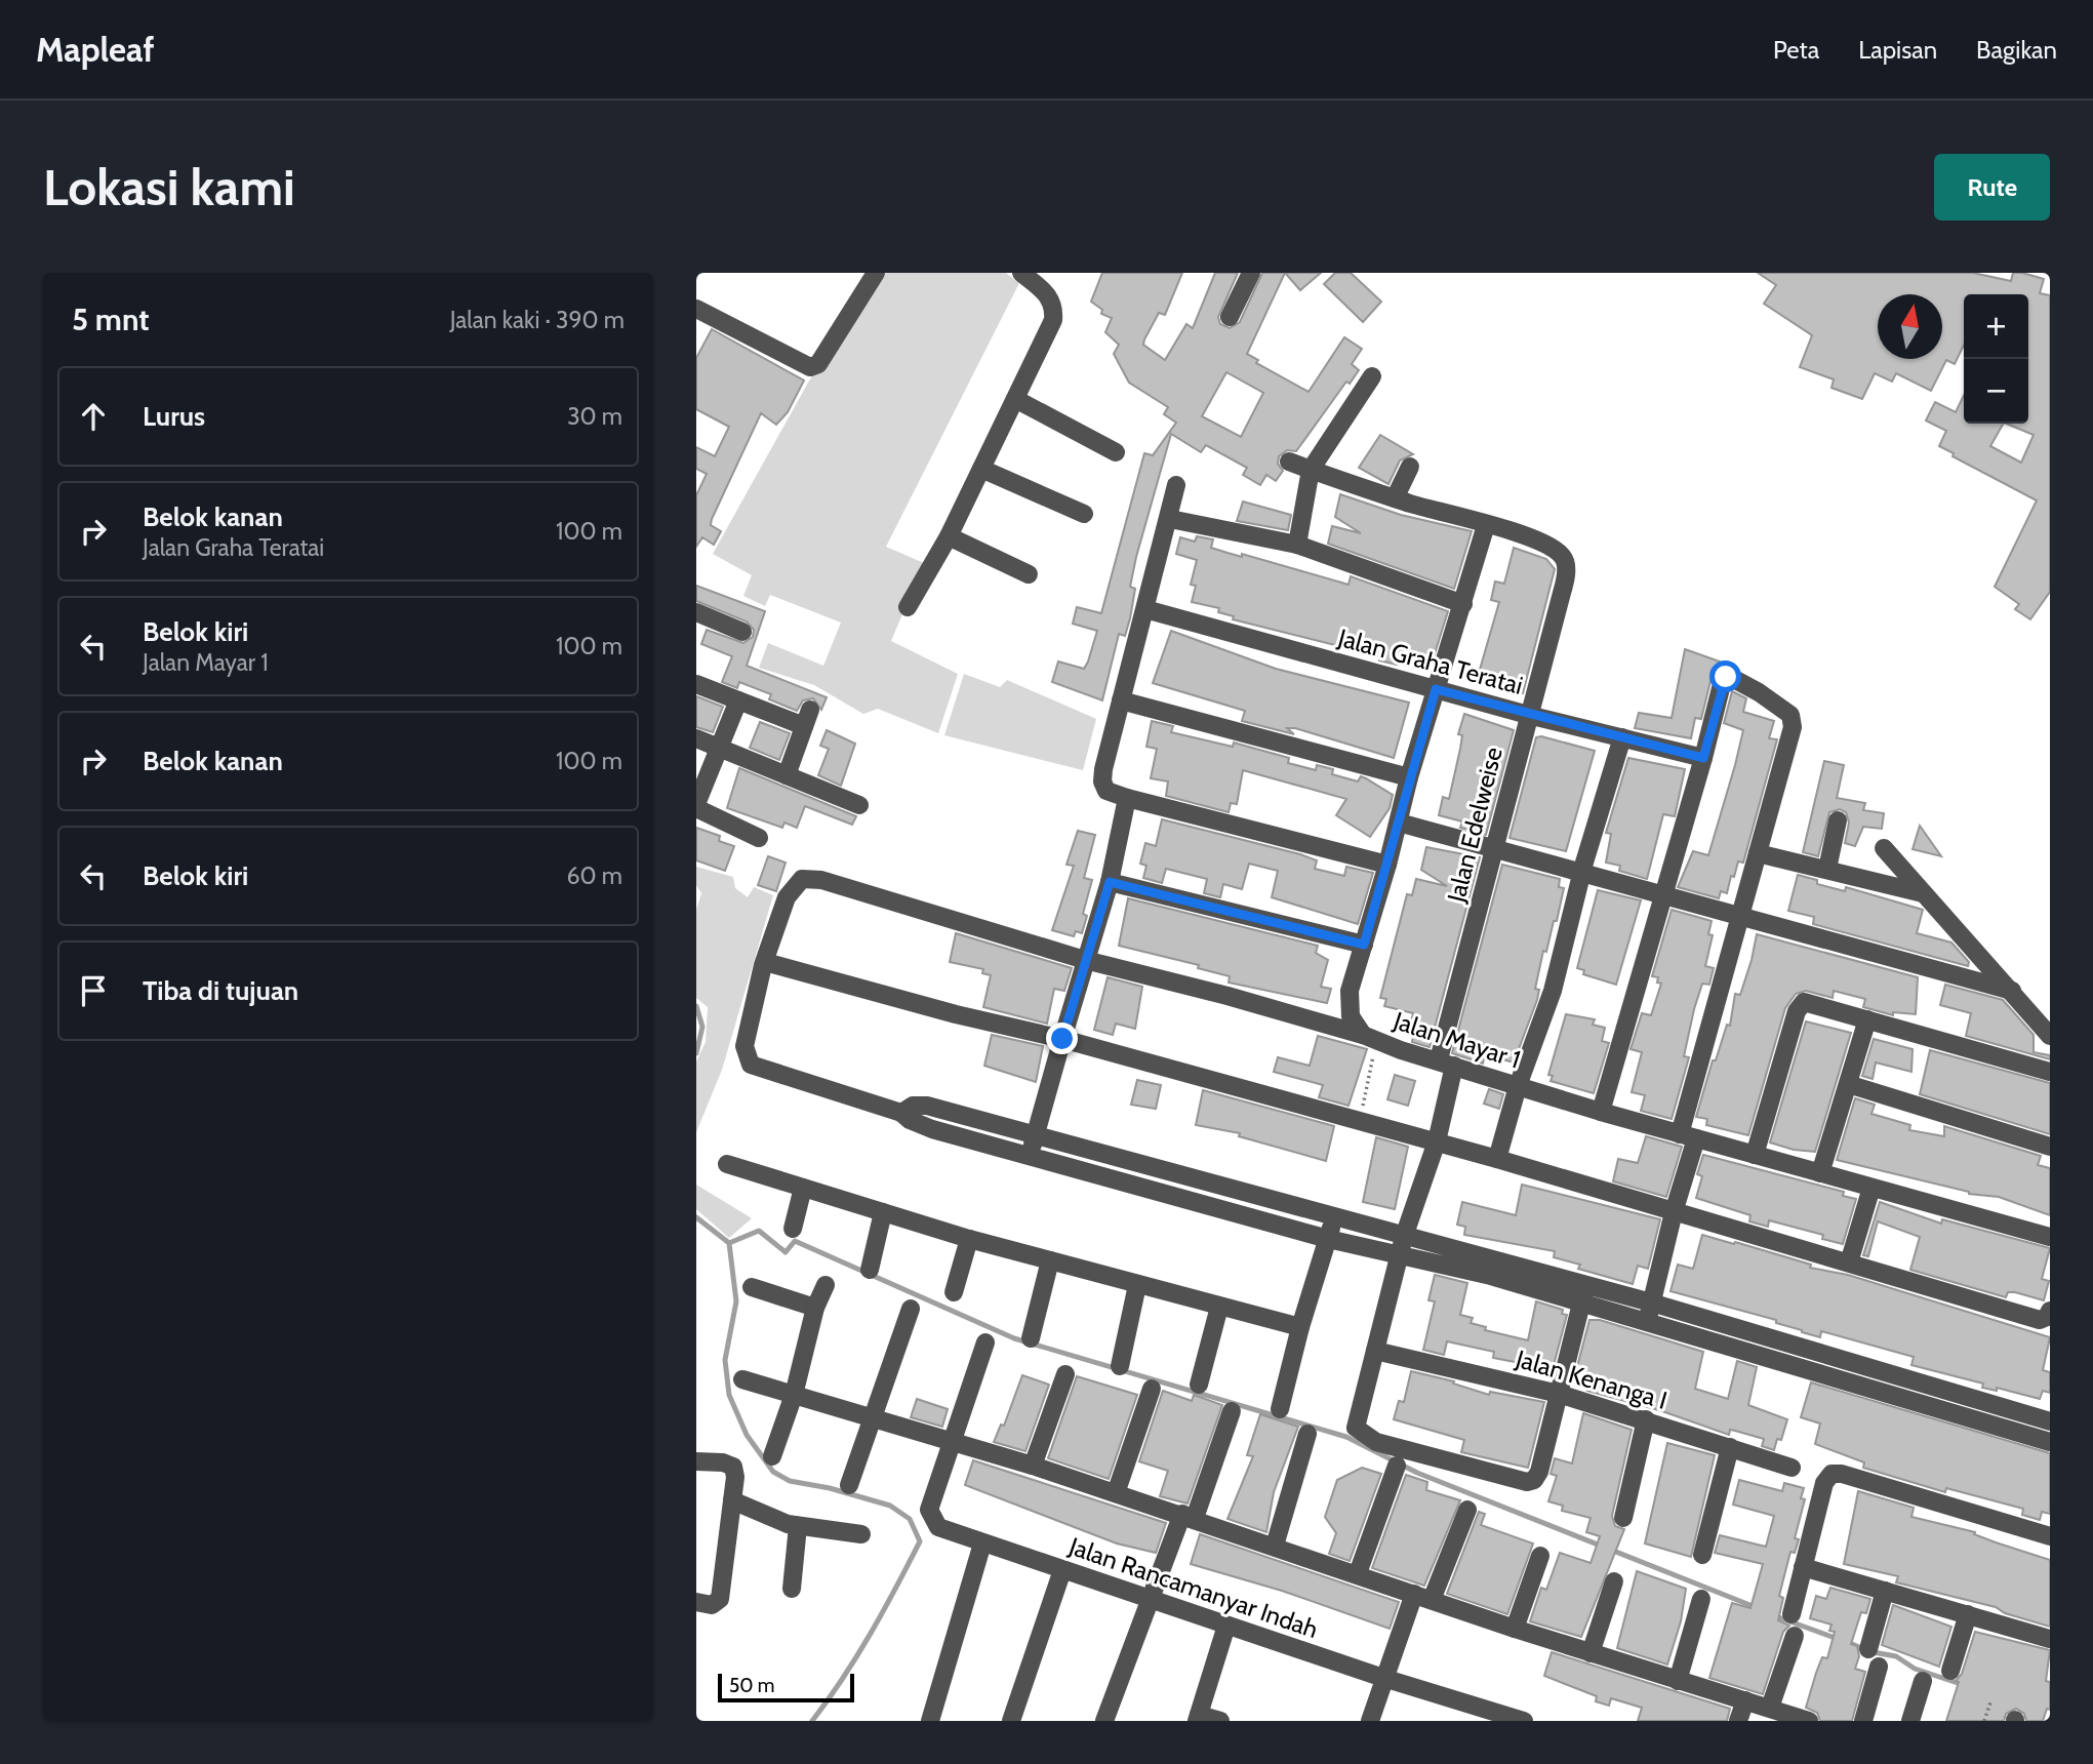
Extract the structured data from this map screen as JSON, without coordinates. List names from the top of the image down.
{
  "streets": {
    "street": [
      "Jalan Graha Teratai",
      "Jalan Edelweise",
      "Jalan Mayar 1",
      "Jalan Kenanga I",
      "Jalan Rancamanyar Indah"
    ]
  },
  "crossings": [
    ["Jalan Graha Teratai", "Jalan Edelweise"],
    ["Jalan Graha Teratai", "Jalan Mayar 1"],
    ["Jalan Edelweise", "Jalan Mayar 1"],
    ["Jalan Edelweise", "Jalan Kenanga I"]
  ],
  "scale_bar": "50 m",
  "north": "top",
  "page": {
    "header": "Mapleaf",
    "nav": ["Peta", "Lapisan", "Bagikan"],
    "buttons": "Rute",
    "title": "Lokasi kami",
    "heading": ["5 mnt", "Jalan kaki · 390 m"],
    "map_buttons": ["+", "−"],
    "list": [
      ["Lurus", "30 m"],
      ["Belok kanan", "Jalan Graha Teratai", "100 m"],
      ["Belok kiri", "Jalan Mayar 1", "100 m"],
      ["Belok kanan", "100 m"],
      ["Belok kiri", "60 m"],
      "Tiba di tujuan"
    ],
    "scale": "50 m"
  }
}
